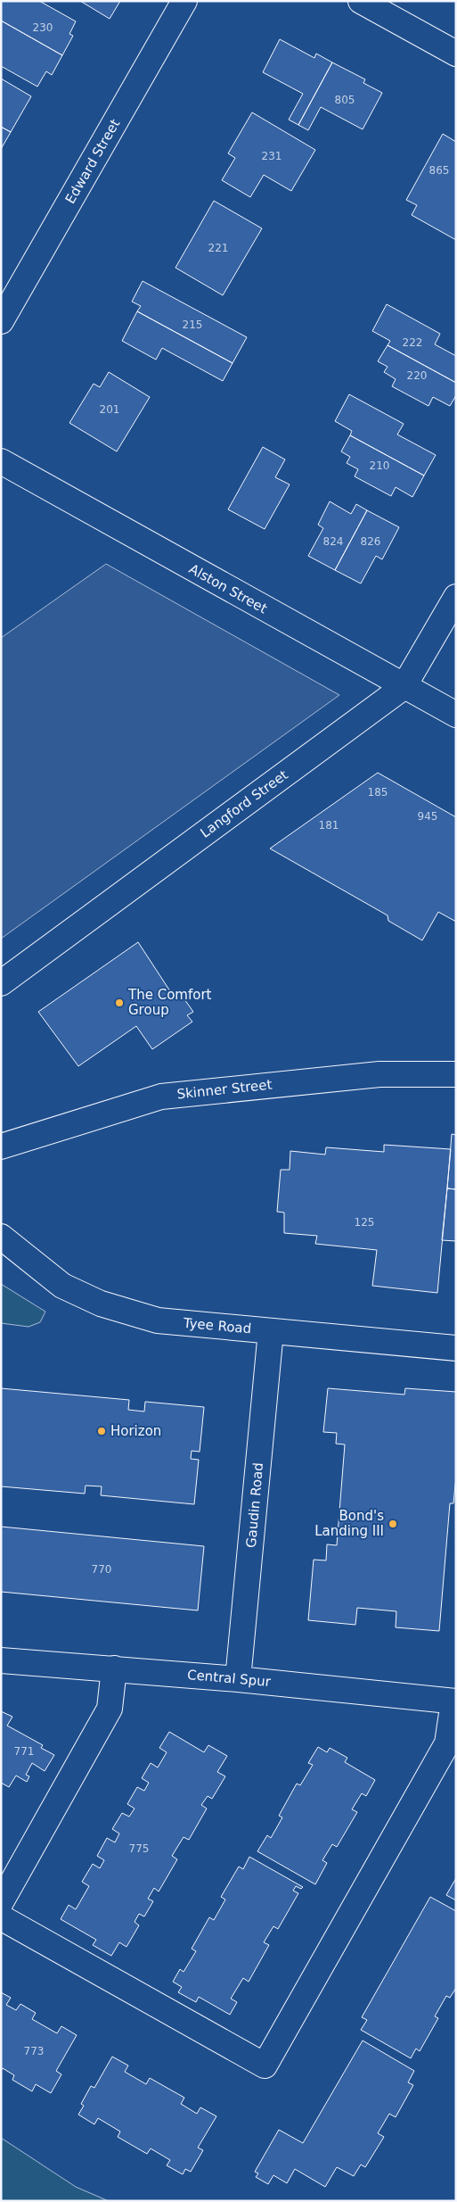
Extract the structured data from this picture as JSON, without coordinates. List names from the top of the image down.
{
  "streets": {
    "street": [
      "Edward Street",
      "Alston Street",
      "Langford Street",
      "Skinner Street",
      "Tyee Road",
      "Gaudin Road",
      "Central Spur"
    ]
  },
  "crossings": [
    ["Alston Street", "Langford Street"],
    ["Tyee Road", "Gaudin Road"],
    ["Gaudin Road", "Central Spur"]
  ],
  "places": ["The Comfort Group", "Horizon", "Bond's Landing III"],
  "house_numbers": [
    "230",
    "805",
    "231",
    "865",
    "221",
    "215",
    "222",
    "220",
    "201",
    "210",
    "824",
    "826",
    "185",
    "945",
    "181",
    "125",
    "770",
    "771",
    "775",
    "773"
  ]
}
